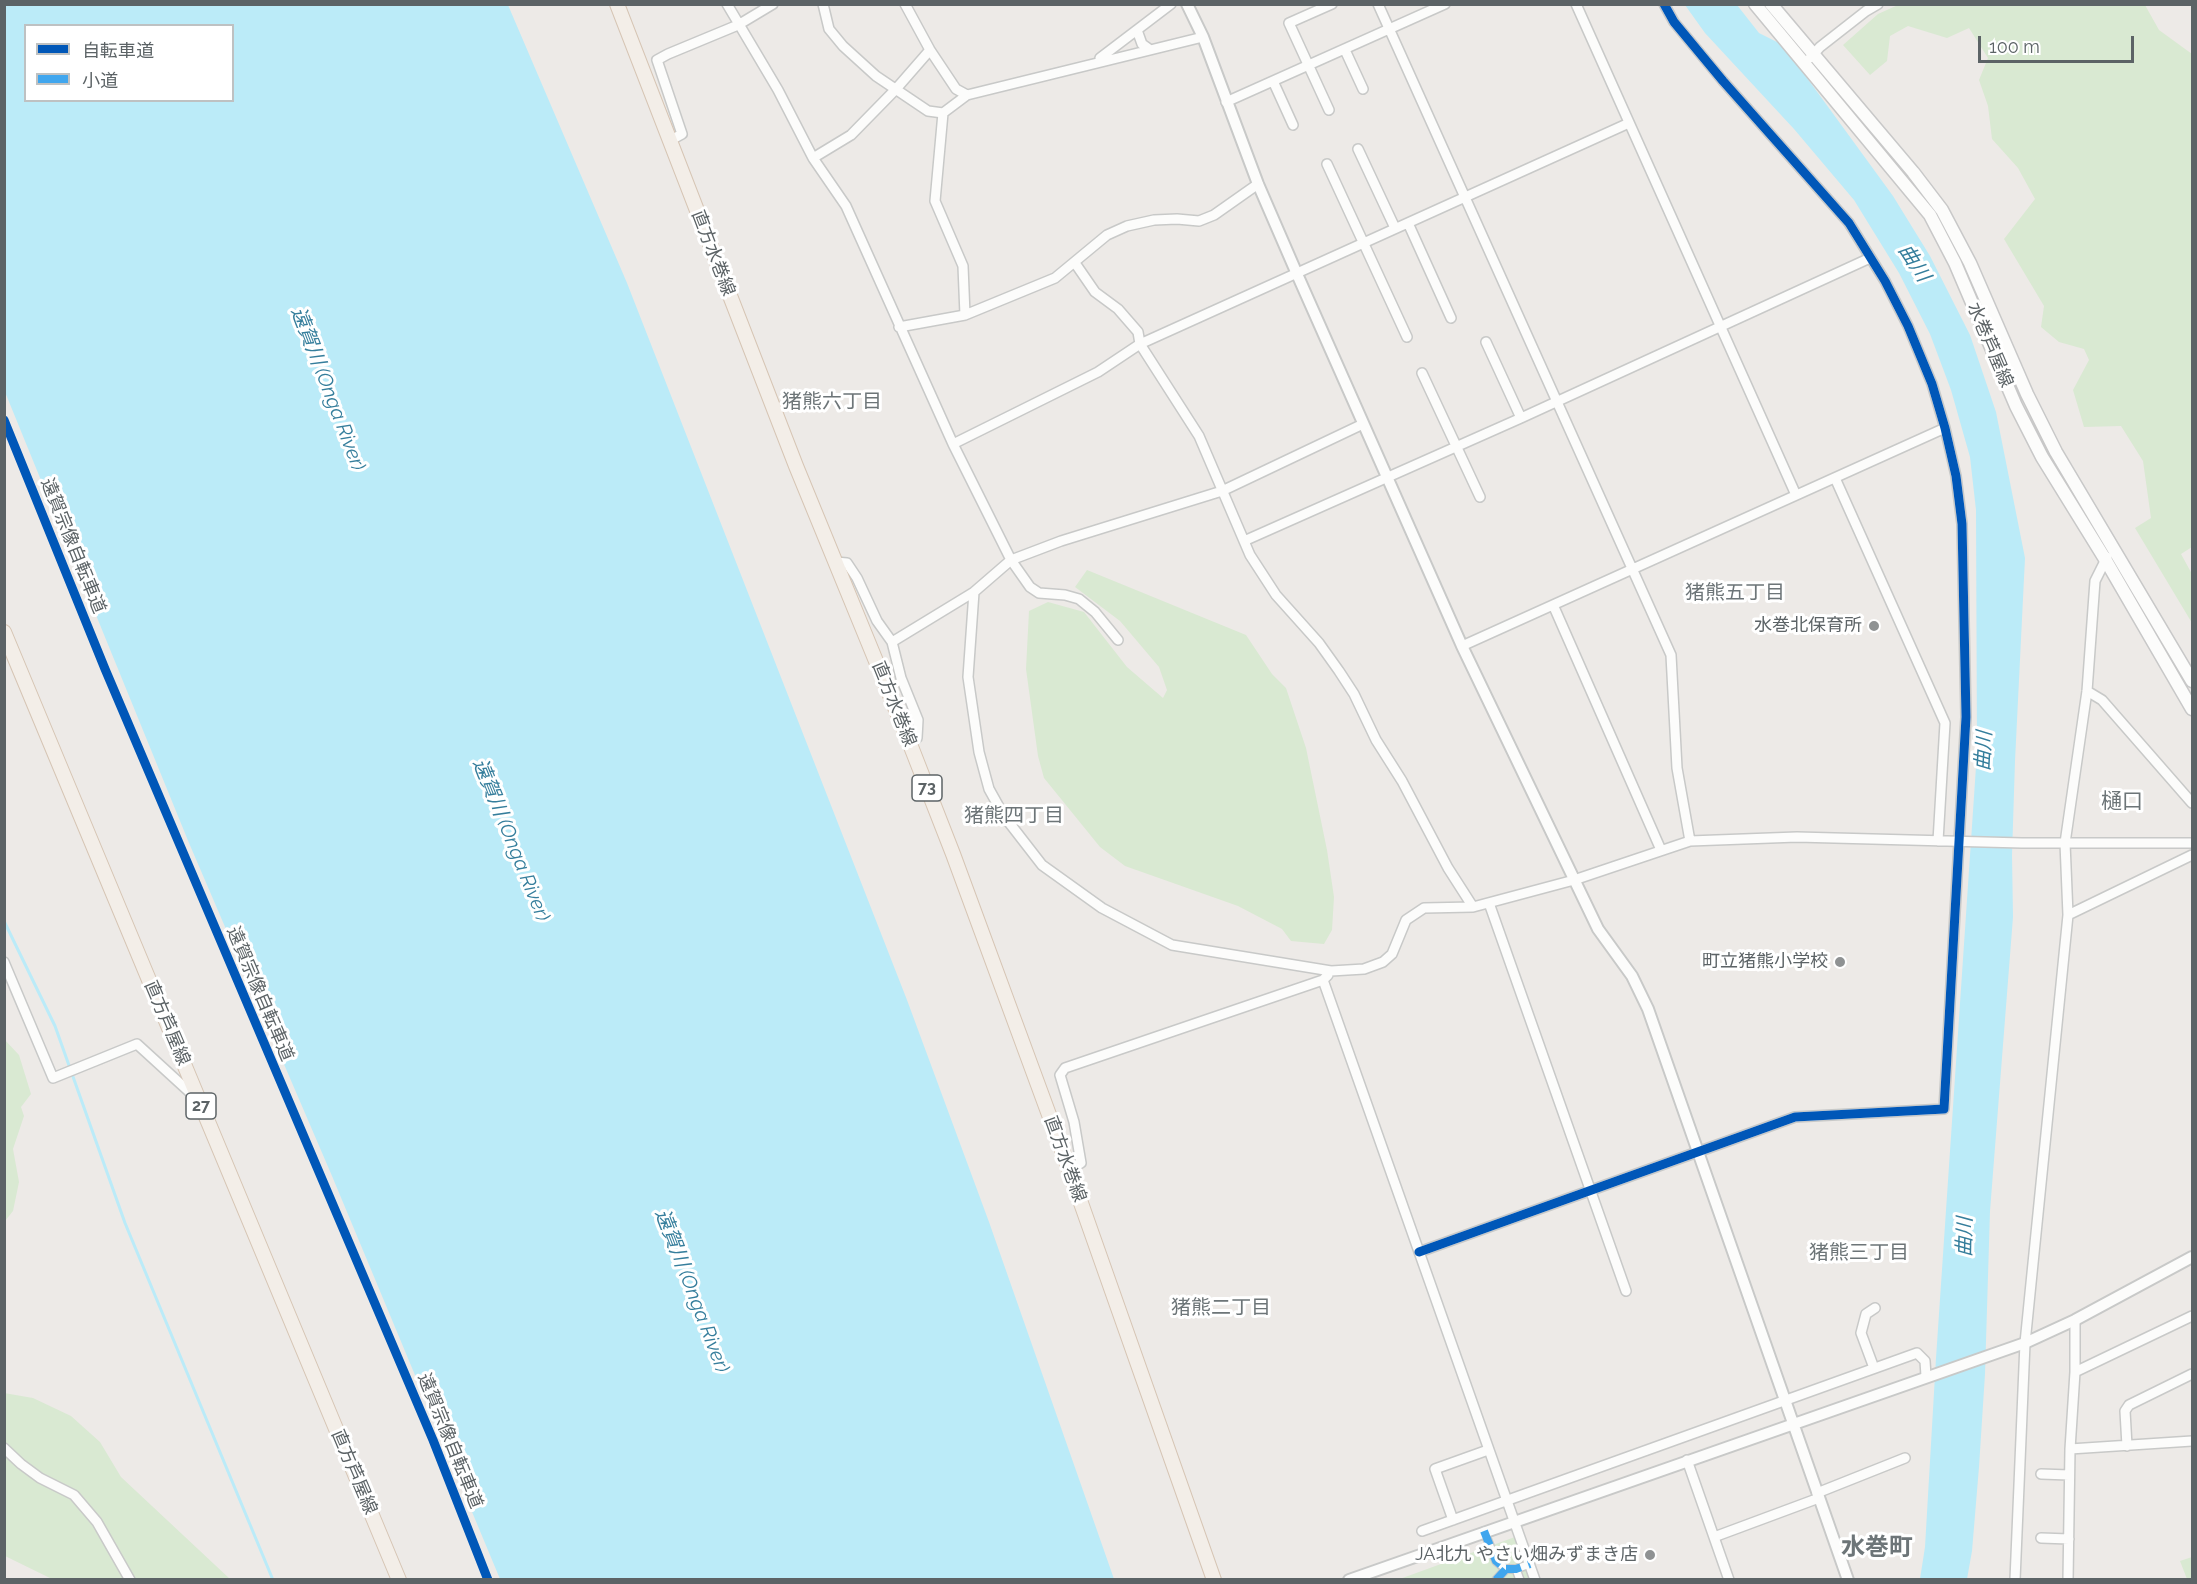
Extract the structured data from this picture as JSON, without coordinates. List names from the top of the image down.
{
  "streets": {
    "main road": [
      "直方水巻線",
      "水巻芦屋線",
      "73",
      "直方芦屋線",
      "27"
    ],
    "cycle path": ["遠賀宗像自転車道"]
  },
  "districts": [
    "猪熊六丁目",
    "猪熊五丁目",
    "樋口",
    "猪熊四丁目",
    "猪熊三丁目",
    "猪熊二丁目",
    "水巻町"
  ],
  "water": ["曲川", "遠賀川 (Onga River)"],
  "places": ["水巻北保育所", "町立猪熊小学校", "JA北九 やさい畑みずまき店"],
  "legend": ["自転車道", "小道"],
  "scale_bar": "100 m"
}
